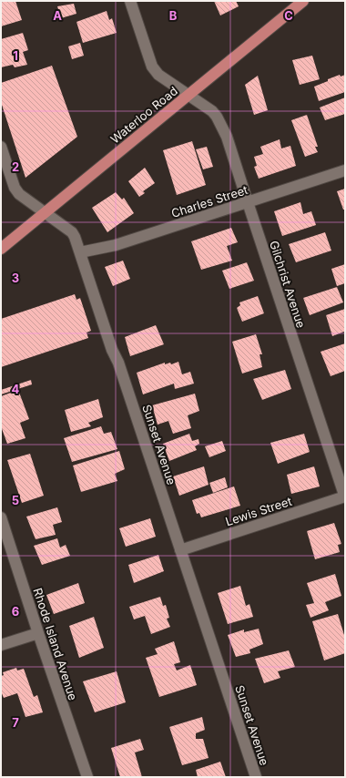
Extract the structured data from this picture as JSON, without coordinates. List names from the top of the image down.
{
  "streets": {
    "main road": ["Waterloo Road"],
    "street": [
      "Charles Street",
      "Gilchrist Avenue",
      "Sunset Avenue",
      "Lewis Street",
      "Rhode Island Avenue"
    ]
  },
  "crossings": [
    ["Waterloo Road", "Gilchrist Avenue"],
    ["Waterloo Road", "Sunset Avenue"],
    ["Charles Street", "Gilchrist Avenue"],
    ["Charles Street", "Sunset Avenue"],
    ["Gilchrist Avenue", "Lewis Street"],
    ["Sunset Avenue", "Lewis Street"]
  ],
  "grid": {
    "columns": ["A", "B", "C"],
    "rows": [
      "1",
      "2",
      "3",
      "4",
      "5",
      "6",
      "7"
    ]
  }
}
